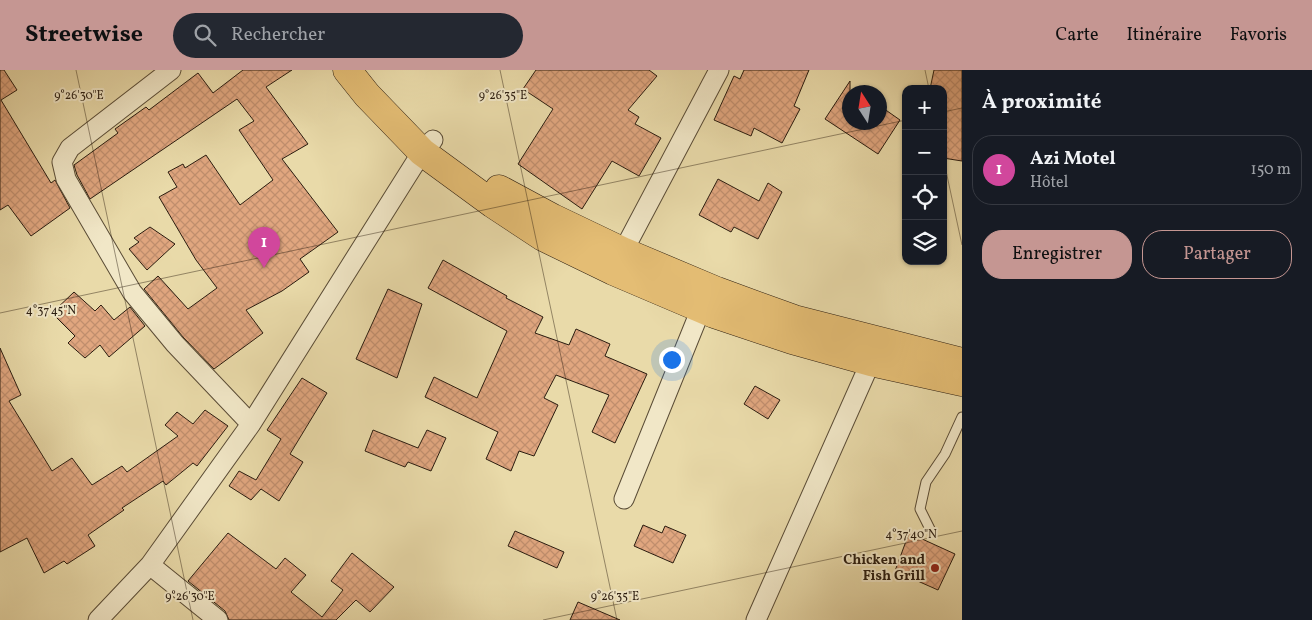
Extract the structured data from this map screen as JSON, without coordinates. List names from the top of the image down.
{
  "places": ["Chicken and Fish Grill"],
  "north": "top",
  "page": {
    "header": "Streetwise",
    "search": "Rechercher",
    "nav": ["Carte", "Itinéraire", "Favoris"],
    "heading": "À proximité",
    "map_buttons": ["+", "−"],
    "list": [
      {
        "mark": "1",
        "name": "Azi Motel",
        "note": "Hôtel",
        "value": "150 m"
      }
    ],
    "buttons": ["Enregistrer", "Partager"],
    "pins": "1"
  },
  "coordinates": [
    "9°26'30\"E",
    "9°26'35\"E",
    "4°37'45\"N",
    "4°37'40\"N"
  ]
}
